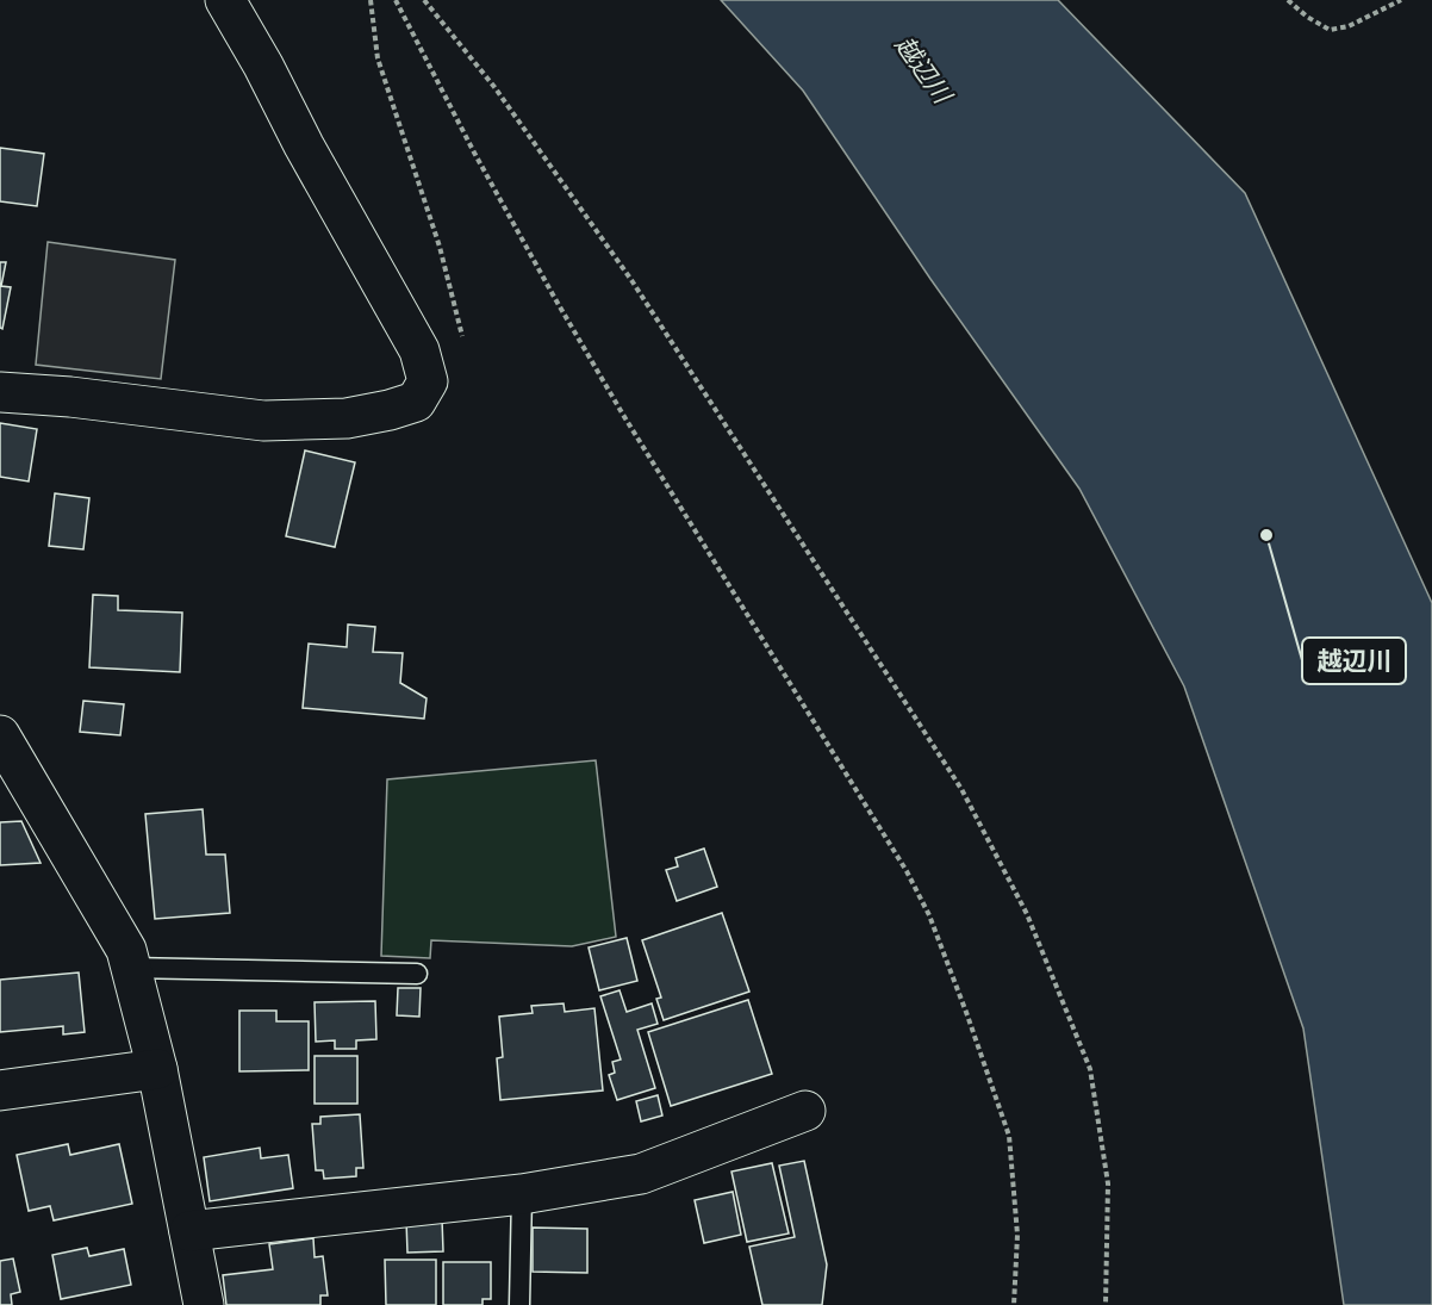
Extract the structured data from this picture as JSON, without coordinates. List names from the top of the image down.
{
  "water": ["越辺川"],
  "places": ["越辺川"]
}
